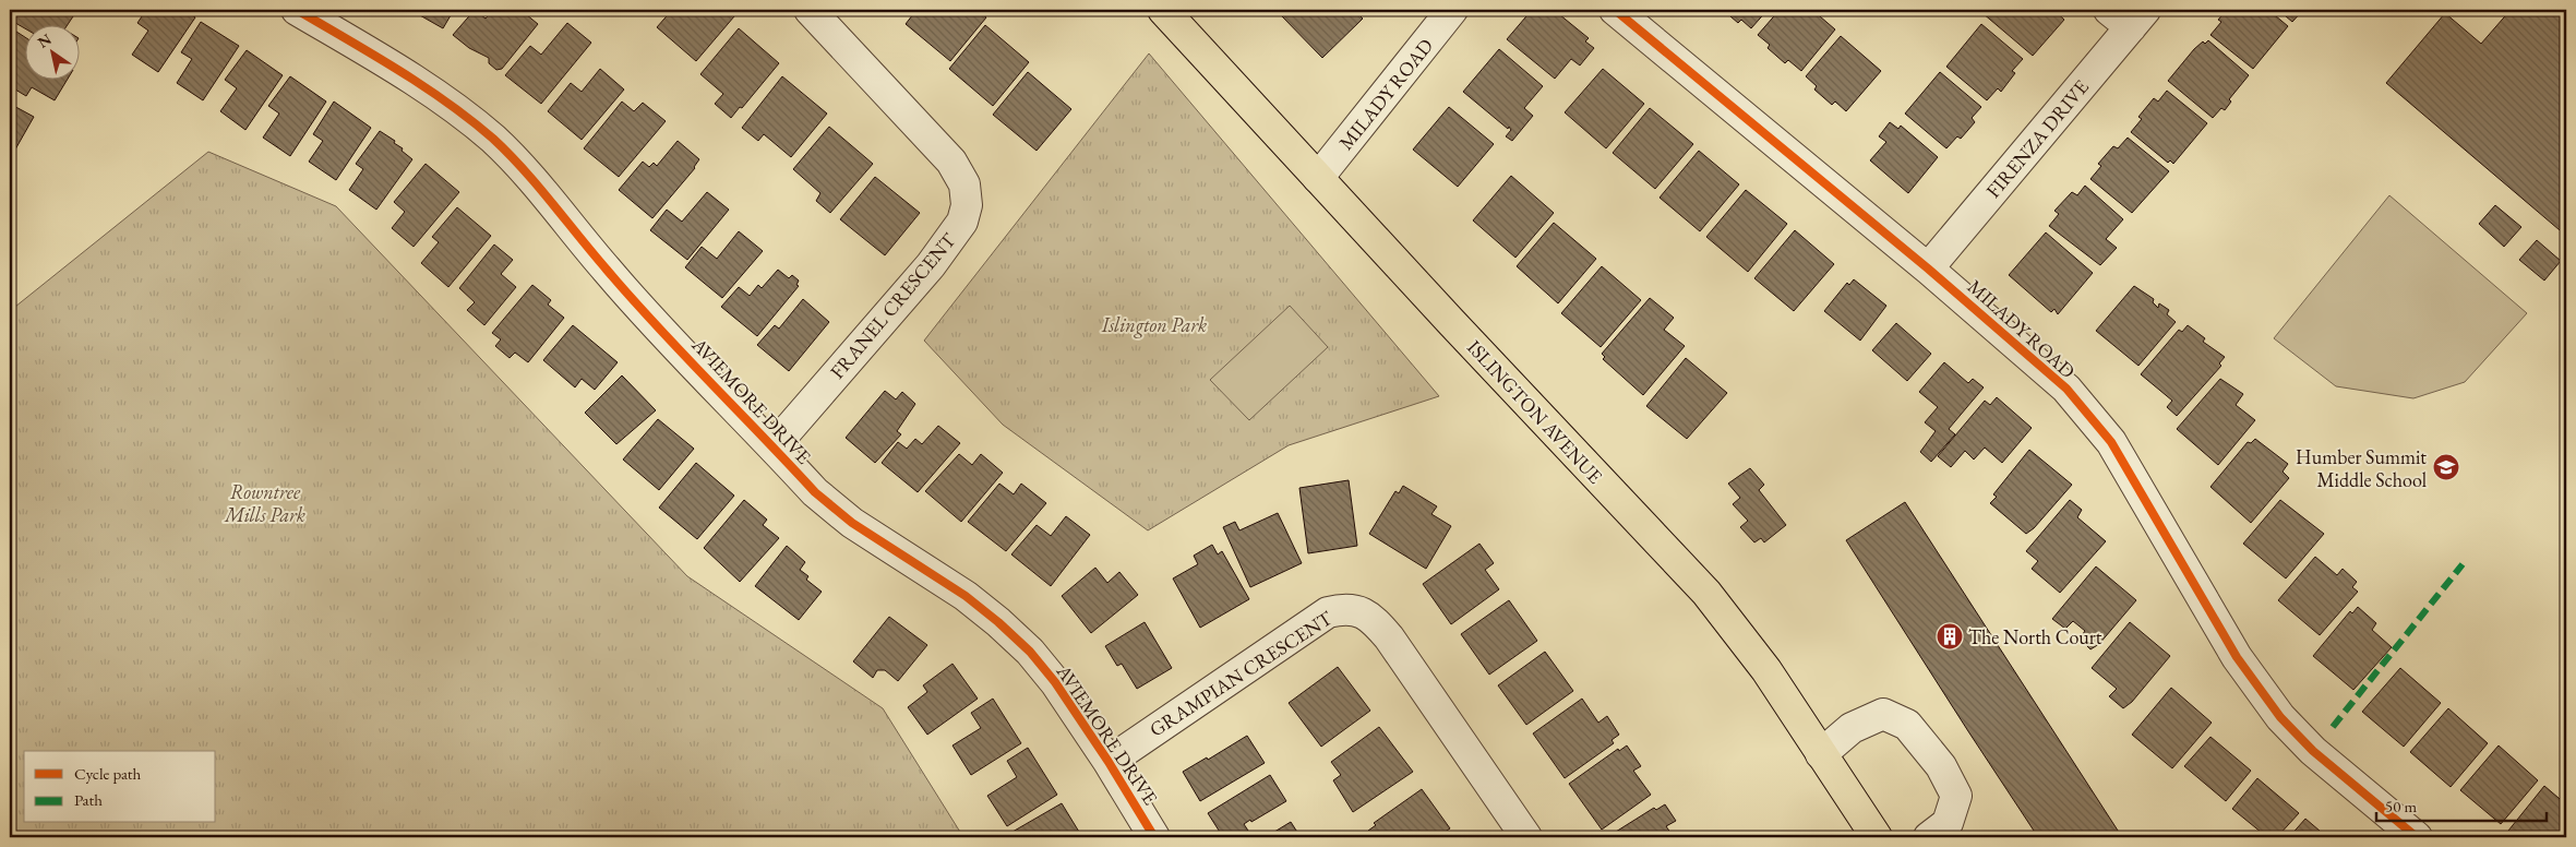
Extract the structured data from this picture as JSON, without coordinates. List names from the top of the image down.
{
  "streets": {
    "main road": ["ISLINGTON AVENUE"],
    "street": [
      "MILADY ROAD",
      "FIRENZA DRIVE",
      "FRANEL CRESCENT",
      "AVIEMORE DRIVE",
      "GRAMPIAN CRESCENT"
    ]
  },
  "crossings": [
    ["MILADY ROAD", "FIRENZA DRIVE"],
    ["MILADY ROAD", "ISLINGTON AVENUE"],
    ["FRANEL CRESCENT", "AVIEMORE DRIVE"],
    ["AVIEMORE DRIVE", "GRAMPIAN CRESCENT"]
  ],
  "parks": ["Islington Park", "Rowntree Mills Park"],
  "places": {
    "school or university": ["Humber Summit Middle School"],
    "building": ["The North Court"]
  },
  "legend": ["Cycle path", "Path"],
  "scale_bar": "50 m",
  "north": "top left"
}
